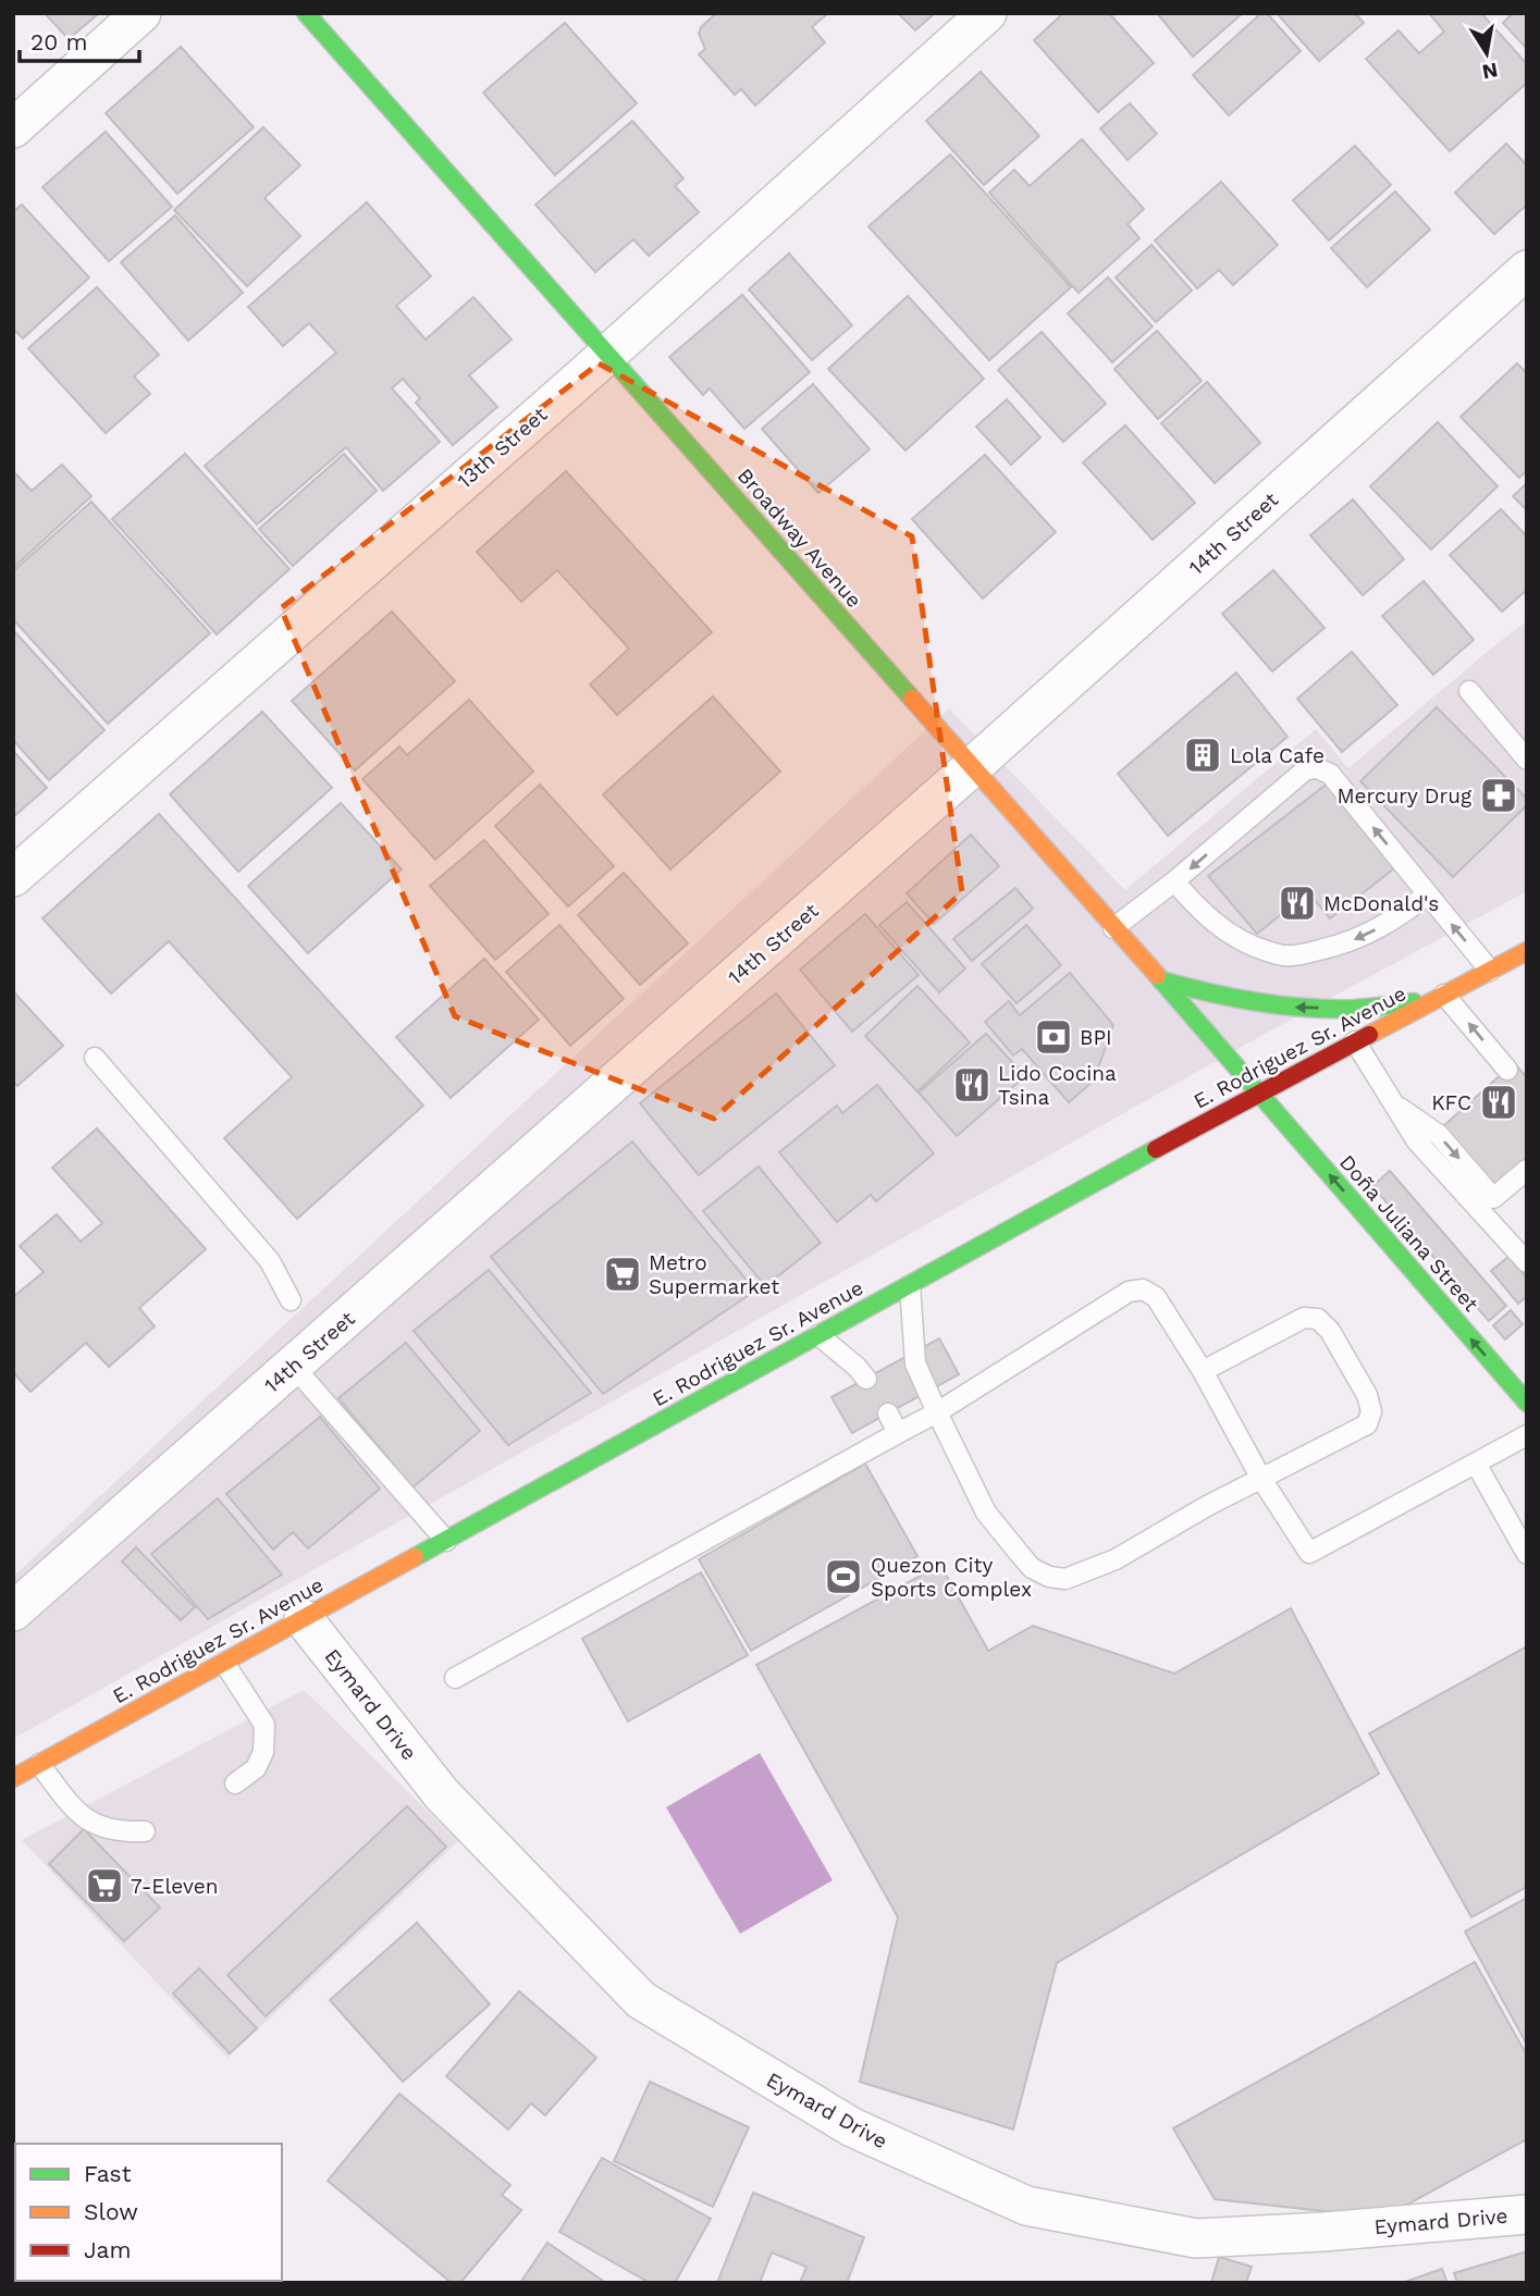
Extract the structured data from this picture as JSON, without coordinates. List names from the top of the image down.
{
  "streets": {
    "main road": ["Broadway Avenue", "E. Rodriguez Sr. Avenue", "Doña Juliana Street"],
    "street": ["13th Street", "14th Street", "Eymard Drive"]
  },
  "crossings": [
    ["13th Street", "Broadway Avenue"],
    ["14th Street", "Broadway Avenue"],
    ["Broadway Avenue", "E. Rodriguez Sr. Avenue"],
    ["Broadway Avenue", "Doña Juliana Street"],
    ["E. Rodriguez Sr. Avenue", "Doña Juliana Street"],
    ["E. Rodriguez Sr. Avenue", "Eymard Drive"]
  ],
  "one_way": ["Doña Juliana Street"],
  "places": {
    "building": ["Lola Cafe"],
    "pharmacy": ["Mercury Drug"],
    "restaurant": ["McDonald's", "Lido Cocina Tsina", "KFC"],
    "bank": ["BPI"],
    "supermarket": ["Metro Supermarket", "7-Eleven"],
    "sports": ["Quezon City Sports Complex"]
  },
  "legend": ["Fast", "Slow", "Jam"],
  "scale_bar": "20 m",
  "north": "bottom"
}
